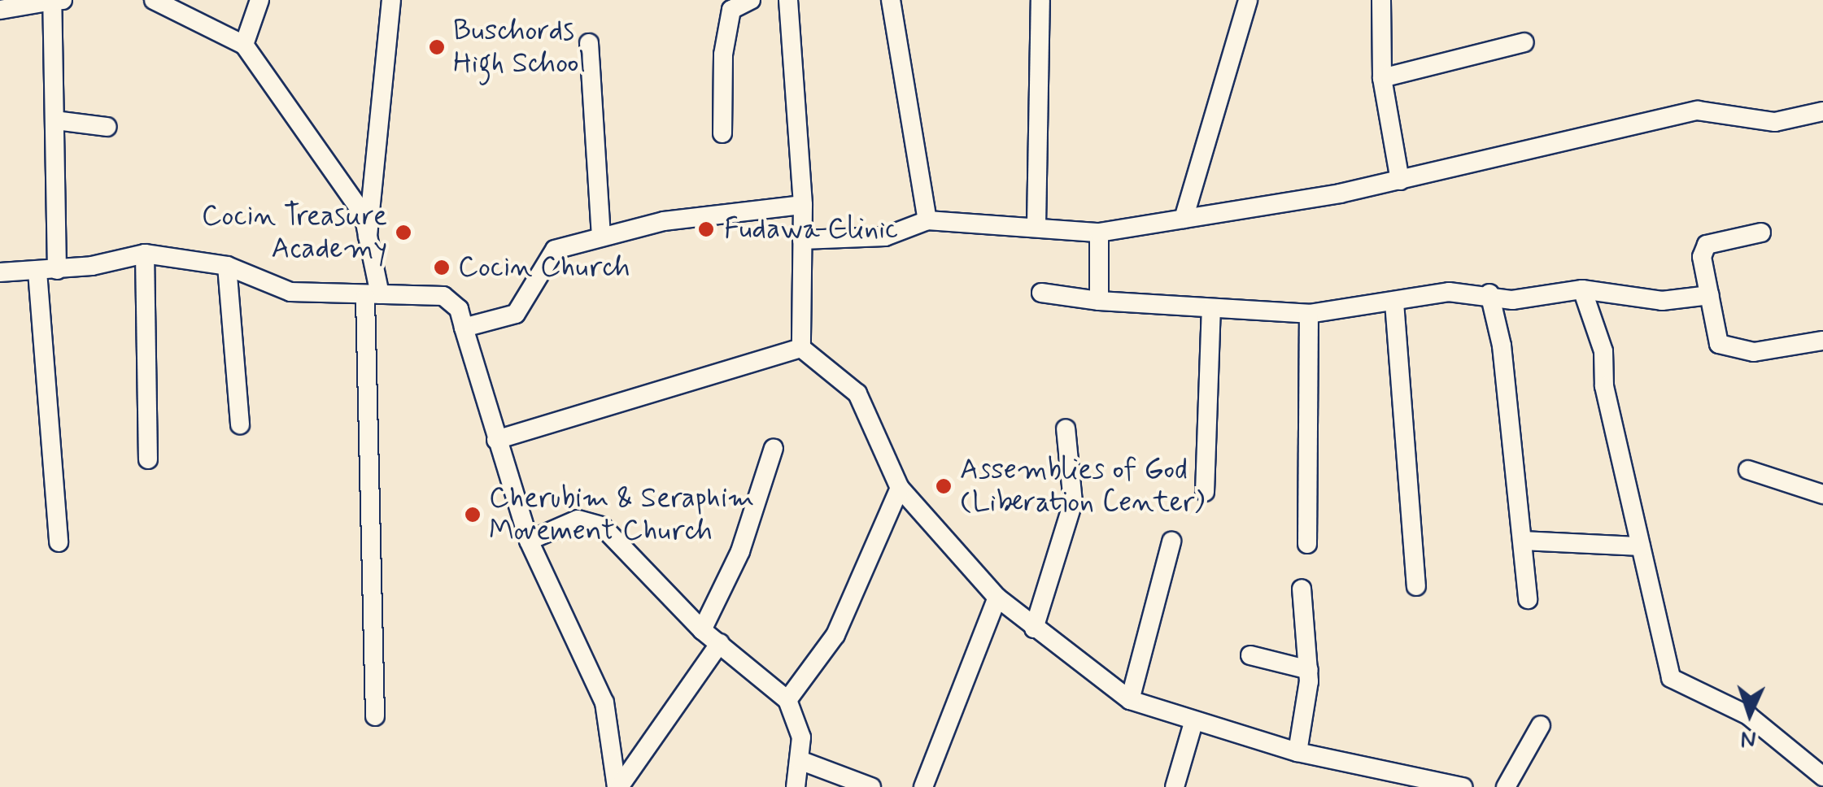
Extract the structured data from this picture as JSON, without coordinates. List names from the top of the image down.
{
  "places": [
    "Buschords High School",
    "Fudawa Clinic",
    "Cocin Treasure Academy",
    "Cocin Church",
    "Assemblies of God (Liberation Center)",
    "Cherubim & Seraphim Movement Church"
  ],
  "north": "bottom"
}
